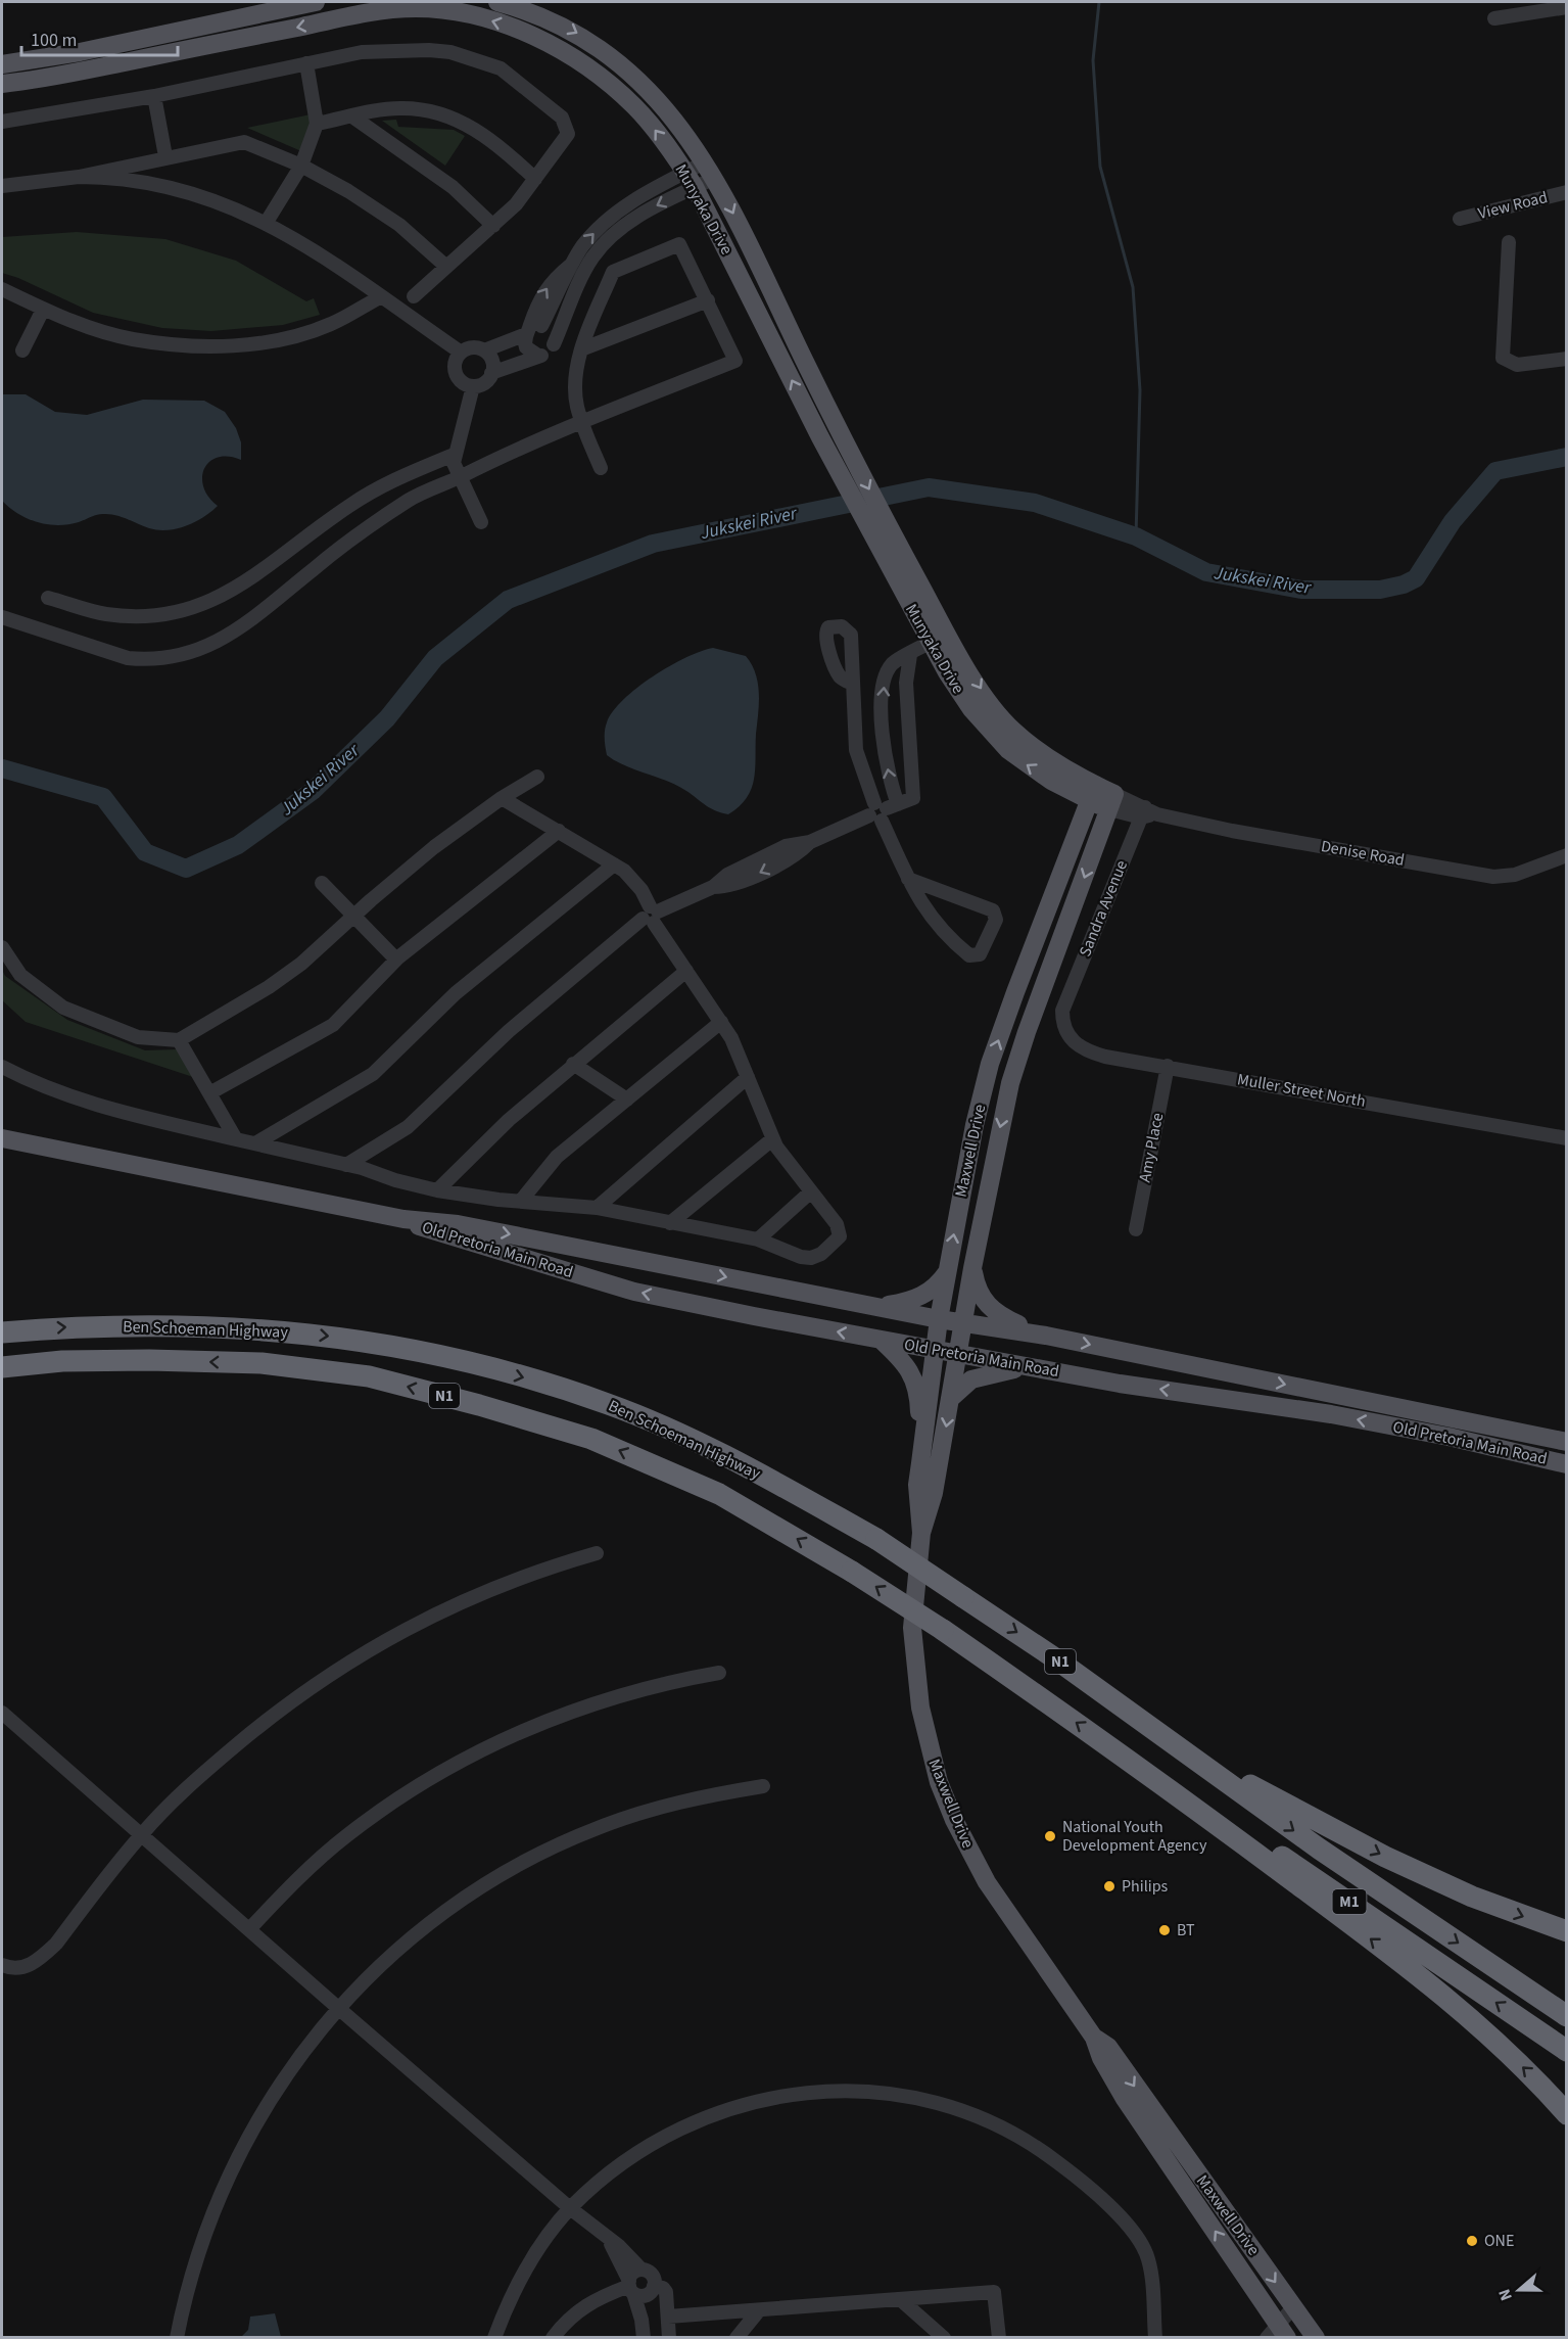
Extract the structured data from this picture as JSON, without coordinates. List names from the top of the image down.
{
  "streets": {
    "highway": ["Ben Schoeman Highway", "N1", "M1"],
    "main road": ["Munyaka Drive", "Maxwell Drive", "Old Pretoria Main Road"],
    "street": [
      "View Road",
      "Denise Road",
      "Sandra Avenue",
      "Muller Street North",
      "Amy Place"
    ]
  },
  "crossings": [
    ["Munyaka Drive", "Maxwell Drive"],
    ["Denise Road", "Sandra Avenue"],
    ["Denise Road", "Maxwell Drive"],
    ["Sandra Avenue", "Muller Street North"],
    ["Muller Street North", "Amy Place"],
    ["Maxwell Drive", "Old Pretoria Main Road"],
    ["Ben Schoeman Highway", "M1"]
  ],
  "water": ["Jukskei River"],
  "places": [
    "National Youth Development Agency",
    "Philips",
    "BT",
    "ONE"
  ],
  "scale_bar": "100 m",
  "north": "left"
}
